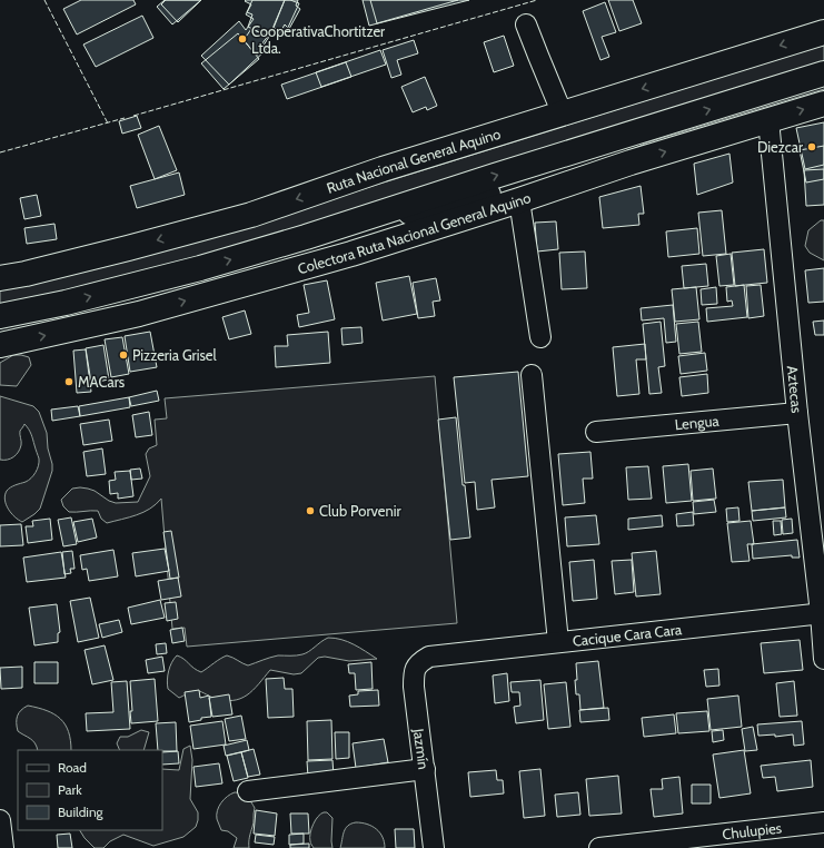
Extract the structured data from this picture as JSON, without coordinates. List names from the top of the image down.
{
  "streets": {
    "main road": ["Ruta Nacional General Aquino", "Colectora Ruta Nacional General Aquino"],
    "street": [
      "Aztecas",
      "Lengua",
      "Cacique Cara Cara",
      "Jazmín",
      "Chulupies"
    ]
  },
  "crossings": [
    ["Colectora Ruta Nacional General Aquino", "Aztecas"],
    ["Aztecas", "Lengua"],
    ["Aztecas", "Cacique Cara Cara"],
    ["Cacique Cara Cara", "Jazmín"]
  ],
  "places": [
    "CooperativaChortitzer Ltda.",
    "Diezcar",
    "Pizzeria Grisel",
    "MACars",
    "Club Porvenir"
  ],
  "legend": ["Road", "Park", "Building"]
}
